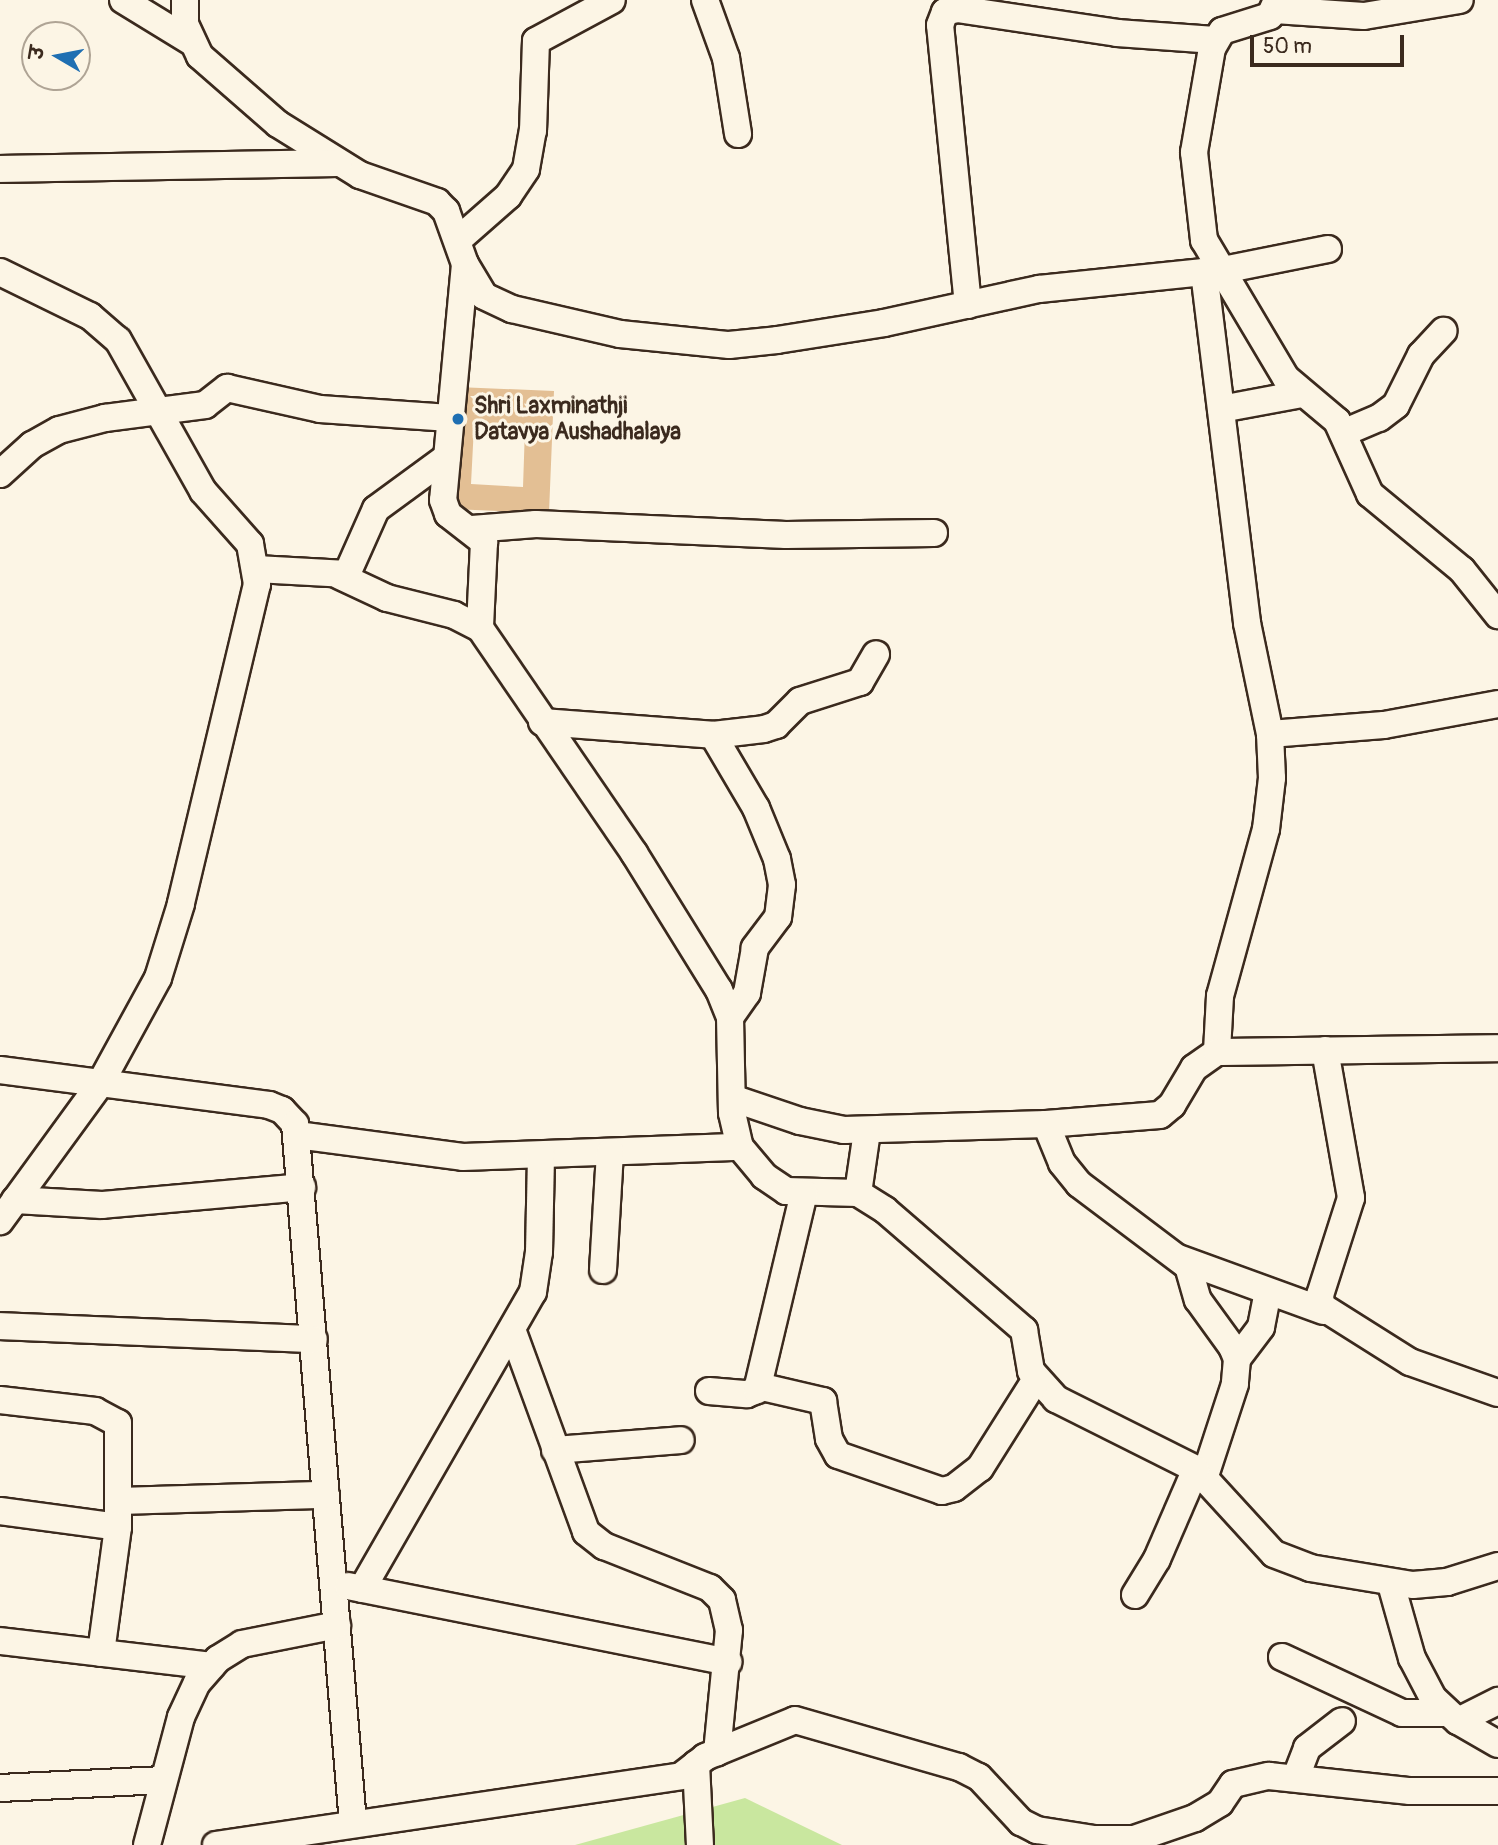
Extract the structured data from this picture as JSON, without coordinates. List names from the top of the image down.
{
  "places": ["Shri Laxminathji Datavya Aushadhalaya"],
  "scale_bar": "50 m",
  "north": "left"
}
